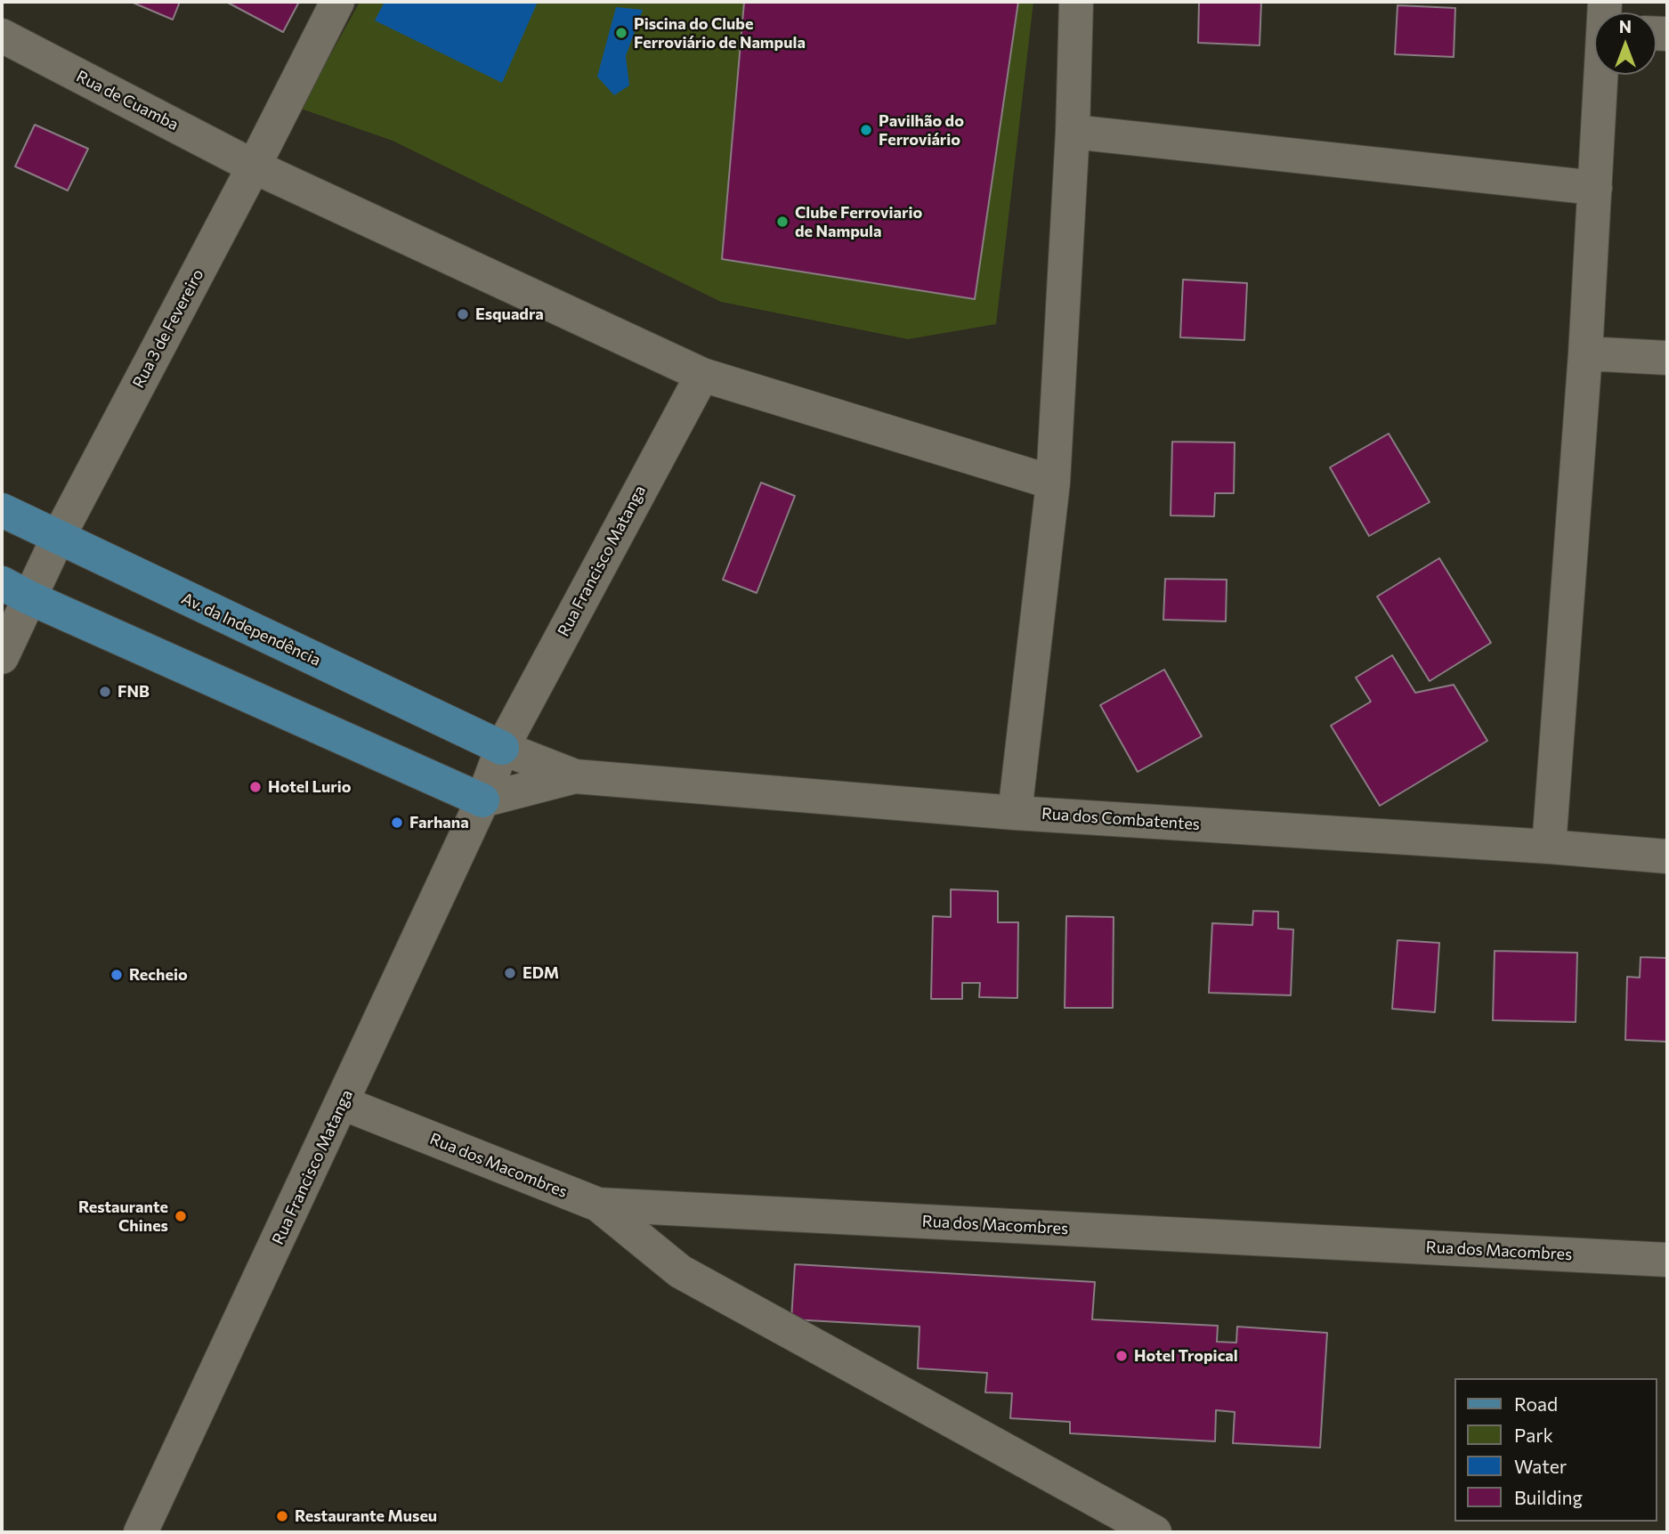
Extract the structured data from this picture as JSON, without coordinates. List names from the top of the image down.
{
  "streets": {
    "main road": ["Av. da Independência"],
    "street": [
      "Rua de Cuamba",
      "Rua 3 de Fevereiro",
      "Rua Francisco Matanga",
      "Rua dos Combatentes",
      "Rua dos Macombres"
    ]
  },
  "crossings": [
    ["Rua de Cuamba", "Rua 3 de Fevereiro"],
    ["Rua de Cuamba", "Rua Francisco Matanga"],
    ["Rua 3 de Fevereiro", "Av. da Independência"],
    ["Rua Francisco Matanga", "Av. da Independência"],
    ["Rua Francisco Matanga", "Rua dos Macombres"]
  ],
  "places": [
    "Piscina do Clube Ferroviário de Nampula",
    "Pavilhão do Ferroviário",
    "Clube Ferroviario de Nampula",
    "Esquadra",
    "FNB",
    "Hotel Lurio",
    "Farhana",
    "EDM",
    "Recheio",
    "Restaurante Chines",
    "Hotel Tropical",
    "Restaurante Museu"
  ],
  "legend": [
    "Road",
    "Park",
    "Water",
    "Building"
  ],
  "north": "top"
}
